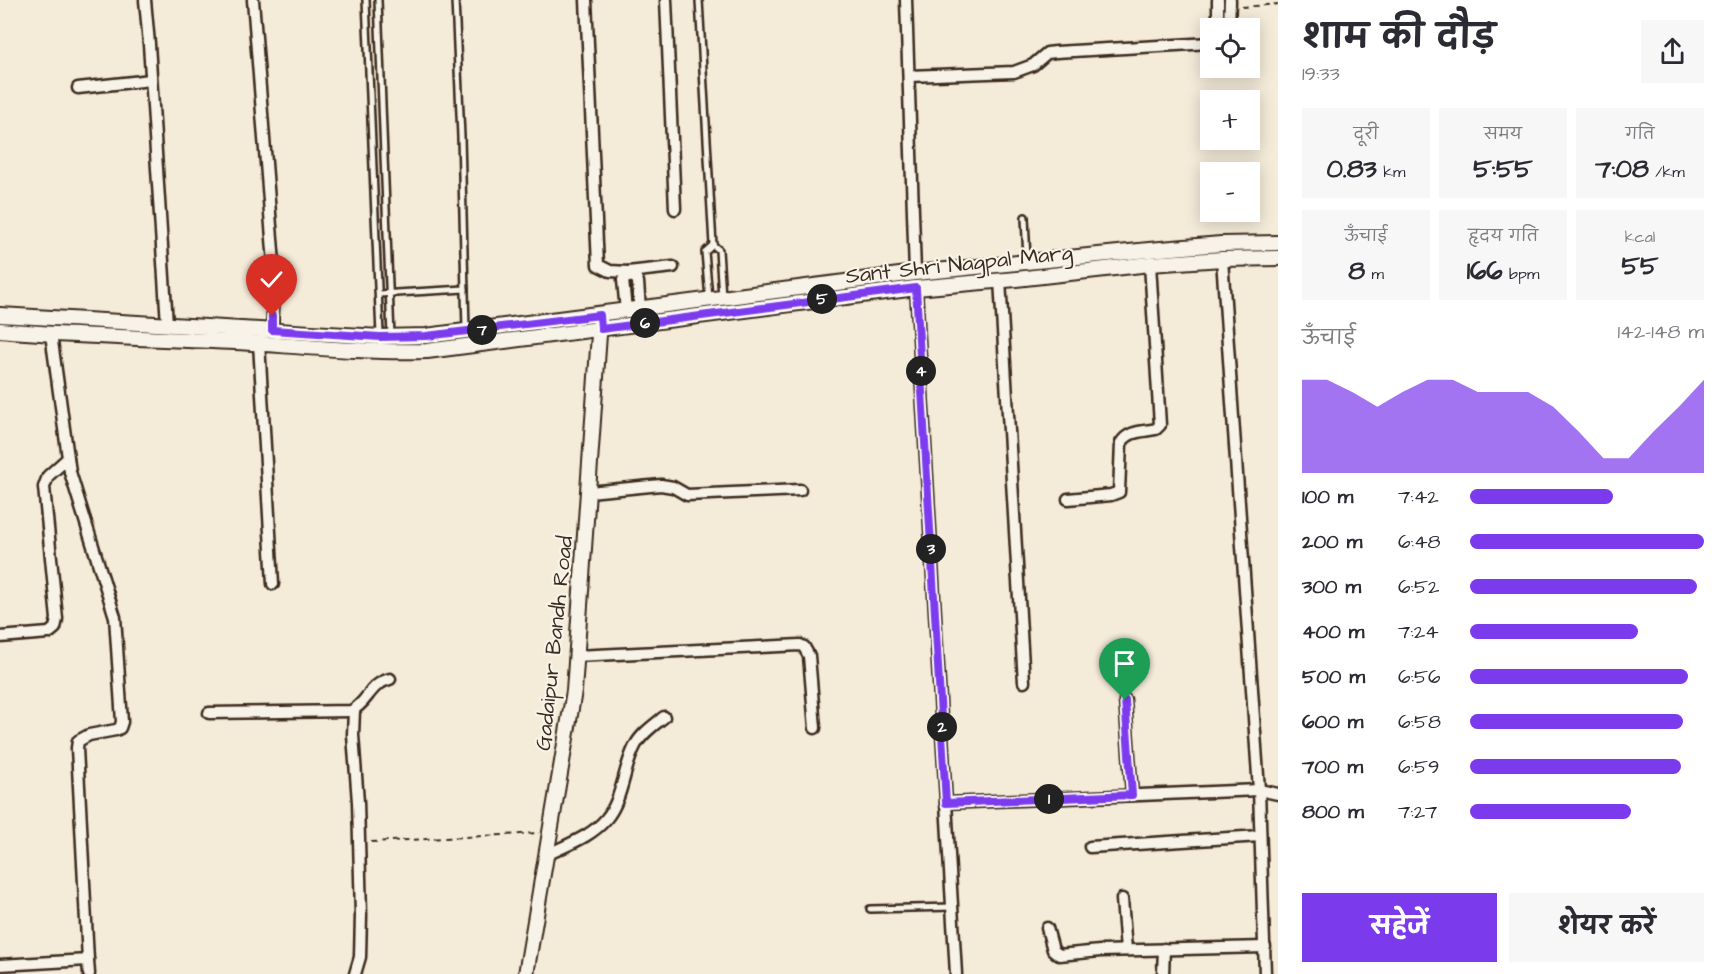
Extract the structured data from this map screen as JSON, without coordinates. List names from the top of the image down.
{
  "streets": {
    "main road": ["Sant Shri Nagpal Marg", "Gadaipur Bandh Road"]
  },
  "crossings": [
    ["Sant Shri Nagpal Marg", "Gadaipur Bandh Road"]
  ],
  "page": {
    "heading": ["शाम की दौड़", "19:33"],
    "map_buttons": ["+", "−"],
    "stats": [
      ["दूरी", "0.83 km"],
      ["समय", "5:55"],
      ["गति", "7:08 /km"],
      ["ऊँचाई", "8 m"],
      ["हृदय गति", "166 bpm"],
      ["kcal", "55"]
    ],
    "pins": [
      "5",
      "6",
      "7",
      "4",
      "3",
      "2",
      "1"
    ],
    "chart": ["ऊँचाई", "142–148 m"],
    "list": [
      {
        "name": "100 m",
        "note": "7:42"
      },
      {
        "name": "200 m",
        "note": "6:48"
      },
      {
        "name": "300 m",
        "note": "6:52"
      },
      {
        "name": "400 m",
        "note": "7:24"
      },
      {
        "name": "500 m",
        "note": "6:56"
      },
      {
        "name": "600 m",
        "note": "6:58"
      },
      {
        "name": "700 m",
        "note": "6:59"
      },
      {
        "name": "800 m",
        "note": "7:27"
      }
    ],
    "buttons": ["सहेजें", "शेयर करें"]
  }
}
